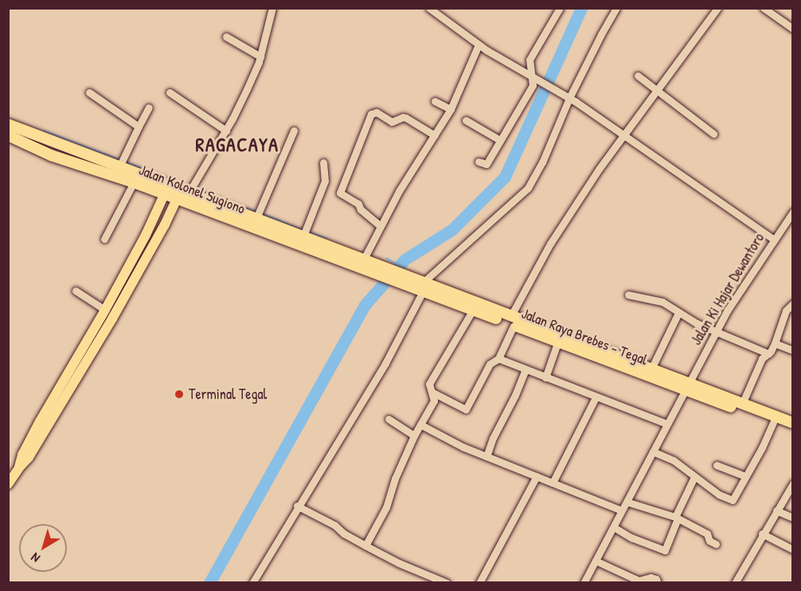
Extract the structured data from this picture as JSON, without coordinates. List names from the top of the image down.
{
  "streets": {
    "highway": ["Jalan Kolonel Sugiono", "Jalan Raya Brebes - Tegal"],
    "street": ["Jalan Ki Hajar Dewantoro"]
  },
  "crossings": [
    ["Jalan Kolonel Sugiono", "Jalan Raya Brebes - Tegal"],
    ["Jalan Ki Hajar Dewantoro", "Jalan Raya Brebes - Tegal"]
  ],
  "districts": ["RAGACAYA"],
  "places": ["Terminal Tegal"],
  "north": "bottom left"
}
